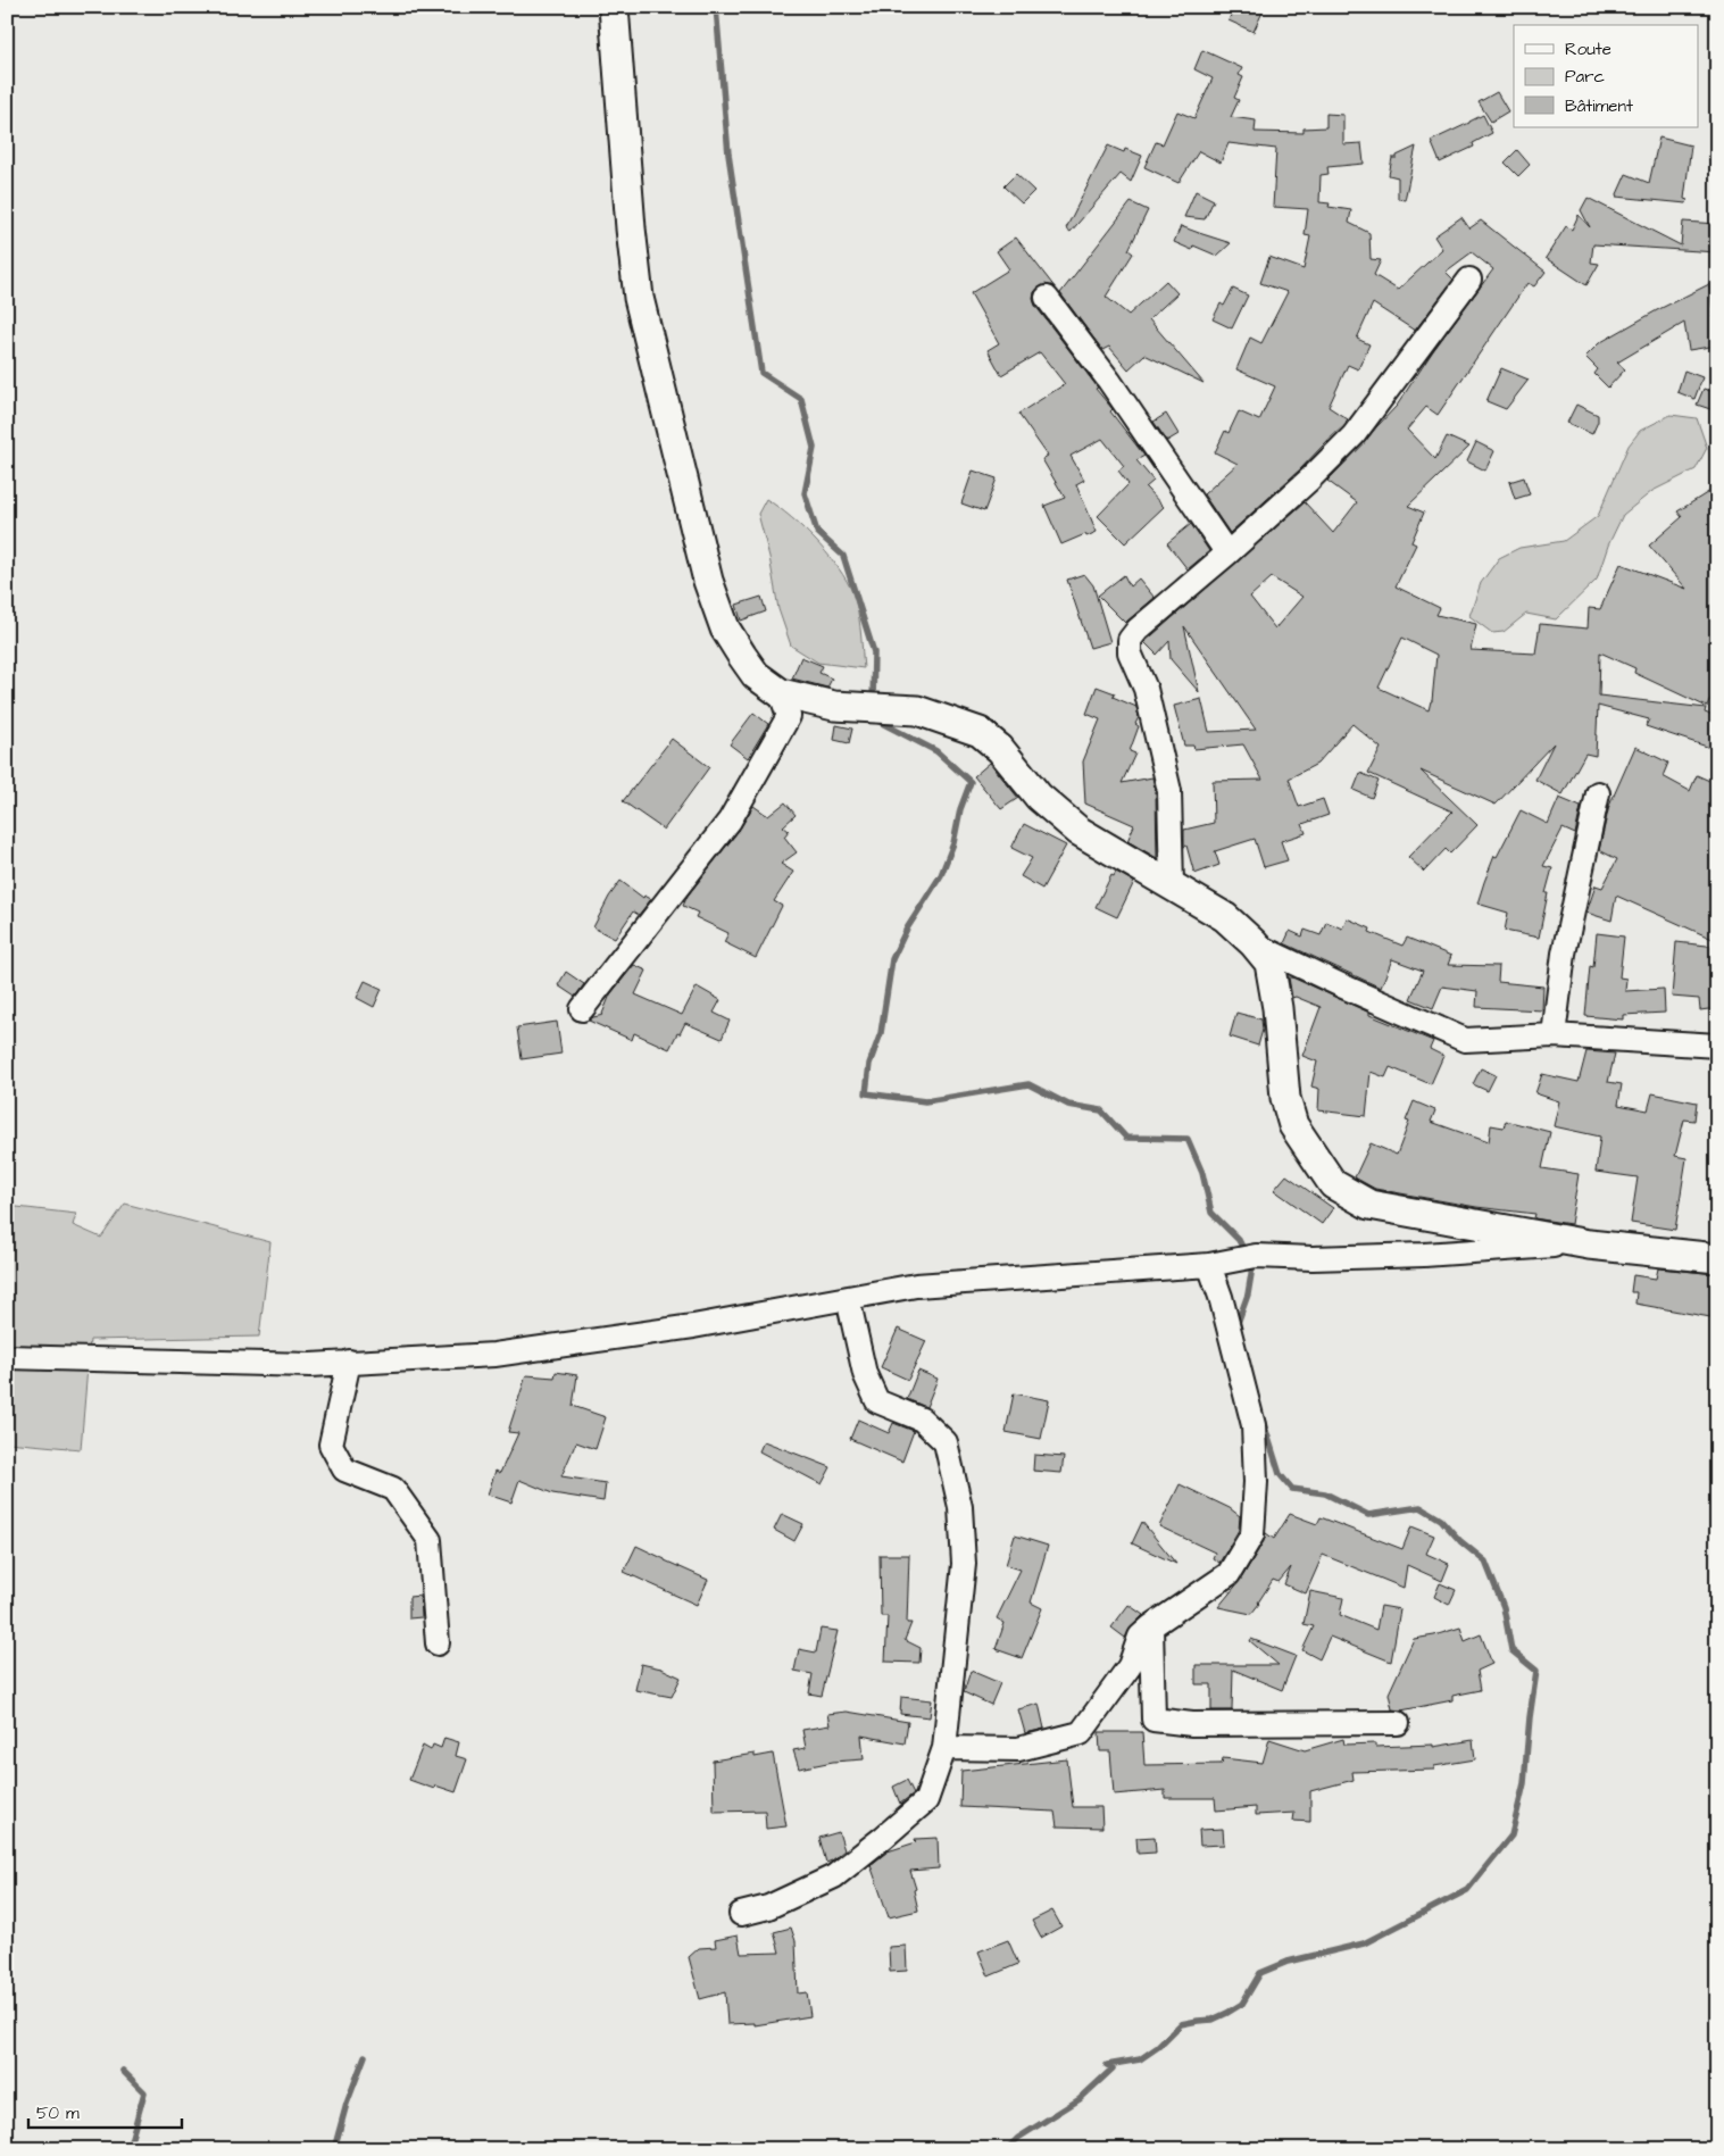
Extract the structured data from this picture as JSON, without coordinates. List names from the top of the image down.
{
  "legend": ["Route", "Parc", "Bâtiment"],
  "scale_bar": "50 m"
}
